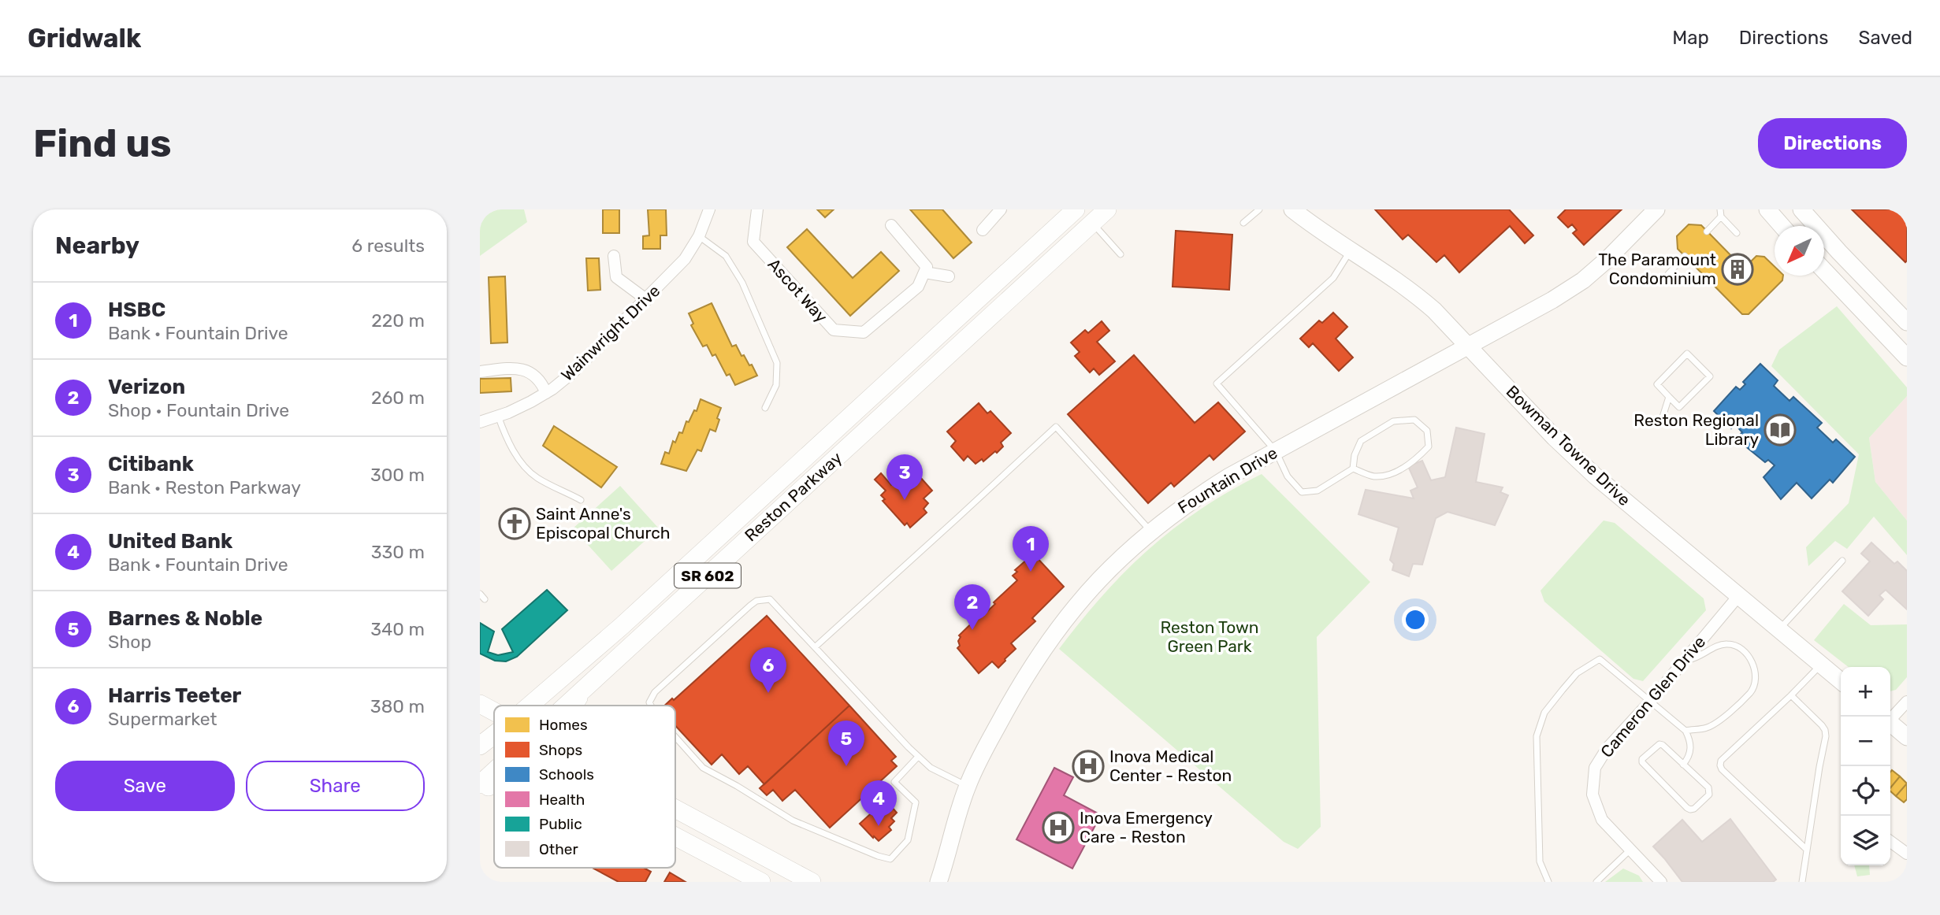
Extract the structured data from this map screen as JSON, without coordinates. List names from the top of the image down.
{
  "streets": {
    "main road": ["Reston Parkway", "SR 602"],
    "street": [
      "Ascot Way",
      "Wainwright Drive",
      "Bowman Towne Drive",
      "Fountain Drive",
      "Cameron Glen Drive"
    ]
  },
  "crossings": [
    ["Bowman Towne Drive", "Fountain Drive"],
    ["Bowman Towne Drive", "Cameron Glen Drive"]
  ],
  "parks": ["Reston Town Green Park"],
  "places": {
    "building": ["The Paramount Condominium"],
    "library": ["Reston Regional Library"],
    "church": ["Saint Anne's Episcopal Church"],
    "hospital": ["Inova Medical Center - Reston", "Inova Emergency Care - Reston"]
  },
  "legend": [
    "Homes",
    "Shops",
    "Schools",
    "Health",
    "Public",
    "Other"
  ],
  "north": "bottom left",
  "page": {
    "header": "Gridwalk",
    "nav": ["Map", "Directions", "Saved"],
    "buttons": [
      "Directions",
      ["Save", "Share"]
    ],
    "title": "Find us",
    "heading": ["Nearby", "6 results"],
    "list": [
      {
        "mark": "1",
        "name": "HSBC",
        "note": "Bank · Fountain Drive",
        "value": "220 m"
      },
      {
        "mark": "2",
        "name": "Verizon",
        "note": "Shop · Fountain Drive",
        "value": "260 m"
      },
      {
        "mark": "3",
        "name": "Citibank",
        "note": "Bank · Reston Parkway",
        "value": "300 m"
      },
      {
        "mark": "4",
        "name": "United Bank",
        "note": "Bank · Fountain Drive",
        "value": "330 m"
      },
      {
        "mark": "5",
        "name": "Barnes & Noble",
        "note": "Shop",
        "value": "340 m"
      },
      {
        "mark": "6",
        "name": "Harris Teeter",
        "note": "Supermarket",
        "value": "380 m"
      }
    ],
    "pins": [
      "3",
      "1",
      "2",
      "6",
      "5",
      "4"
    ],
    "map_buttons": ["+", "−"]
  }
}
